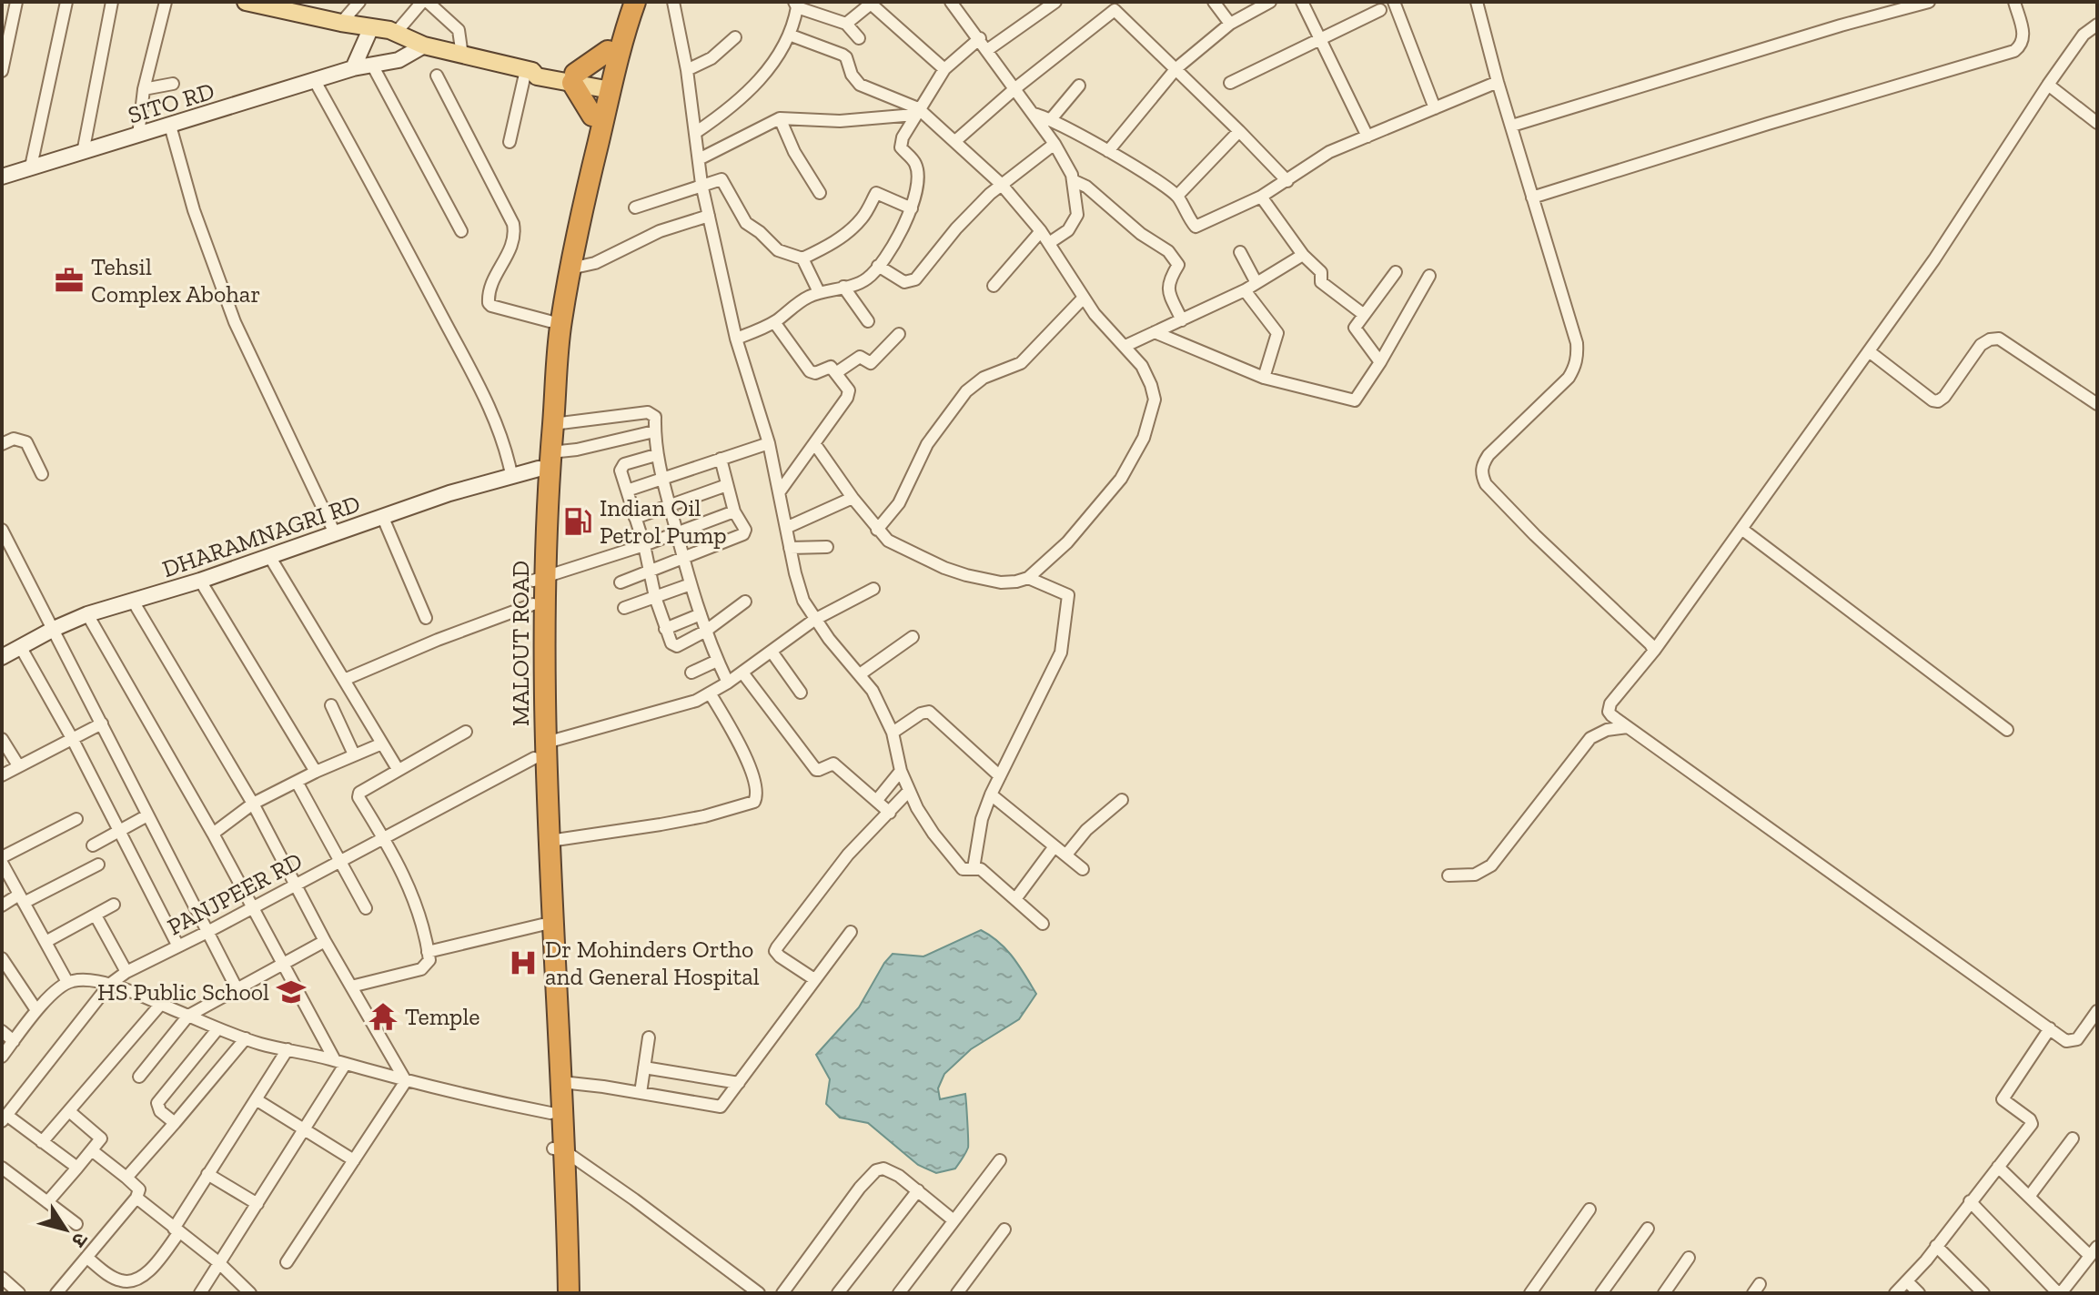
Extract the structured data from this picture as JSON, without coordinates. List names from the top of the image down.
{
  "streets": {
    "highway": ["MALOUT ROAD"],
    "street": ["SITO RD", "DHARAMNAGRI RD", "PANJPEER RD"]
  },
  "crossings": [
    ["DHARAMNAGRI RD", "MALOUT ROAD"],
    ["MALOUT ROAD", "PANJPEER RD"]
  ],
  "places": {
    "office": ["Tehsil Complex Abohar"],
    "fuel station": ["Indian Oil Petrol Pump"],
    "hospital": ["Dr Mohinders Ortho and General Hospital"],
    "school or university": ["HS Public School"],
    "temple": ["Temple"]
  },
  "north": "bottom right"
}
